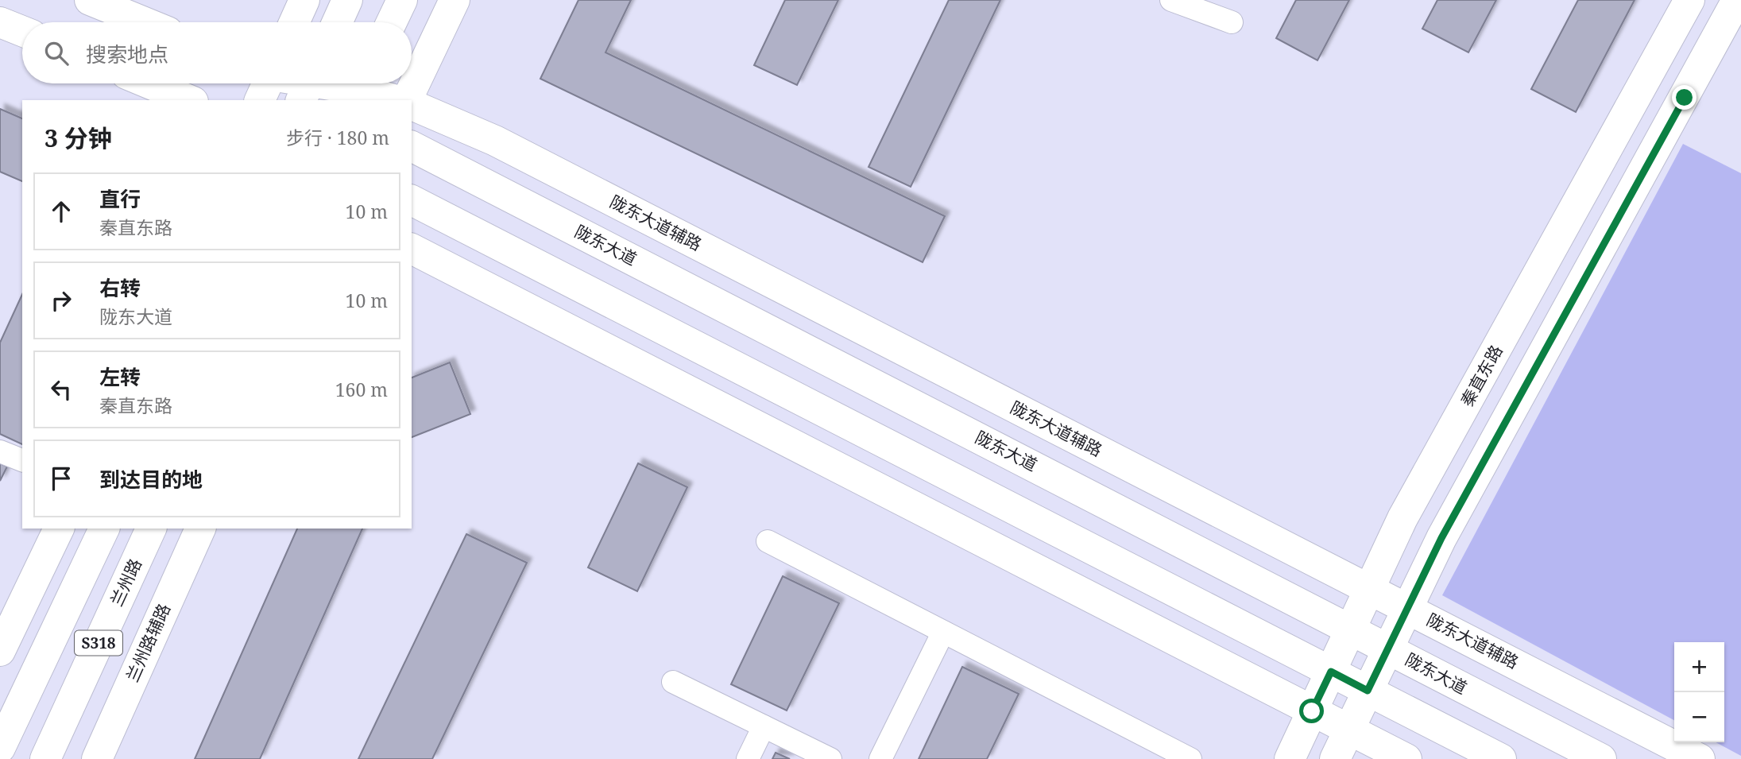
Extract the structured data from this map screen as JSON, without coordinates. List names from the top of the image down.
{
  "streets": {
    "street": [
      "陇东大道辅路",
      "陇东大道",
      "秦直东路",
      "兰州路",
      "S318",
      "兰州路辅路"
    ]
  },
  "crossings": [
    ["陇东大道辅路", "秦直东路"],
    ["陇东大道", "秦直东路"]
  ],
  "page": {
    "search": "搜索地点",
    "heading": ["3 分钟", "步行 · 180 m"],
    "list": [
      ["直行", "秦直东路", "10 m"],
      ["右转", "陇东大道", "10 m"],
      ["左转", "秦直东路", "160 m"],
      "到达目的地"
    ],
    "map_buttons": ["+", "−"]
  }
}
